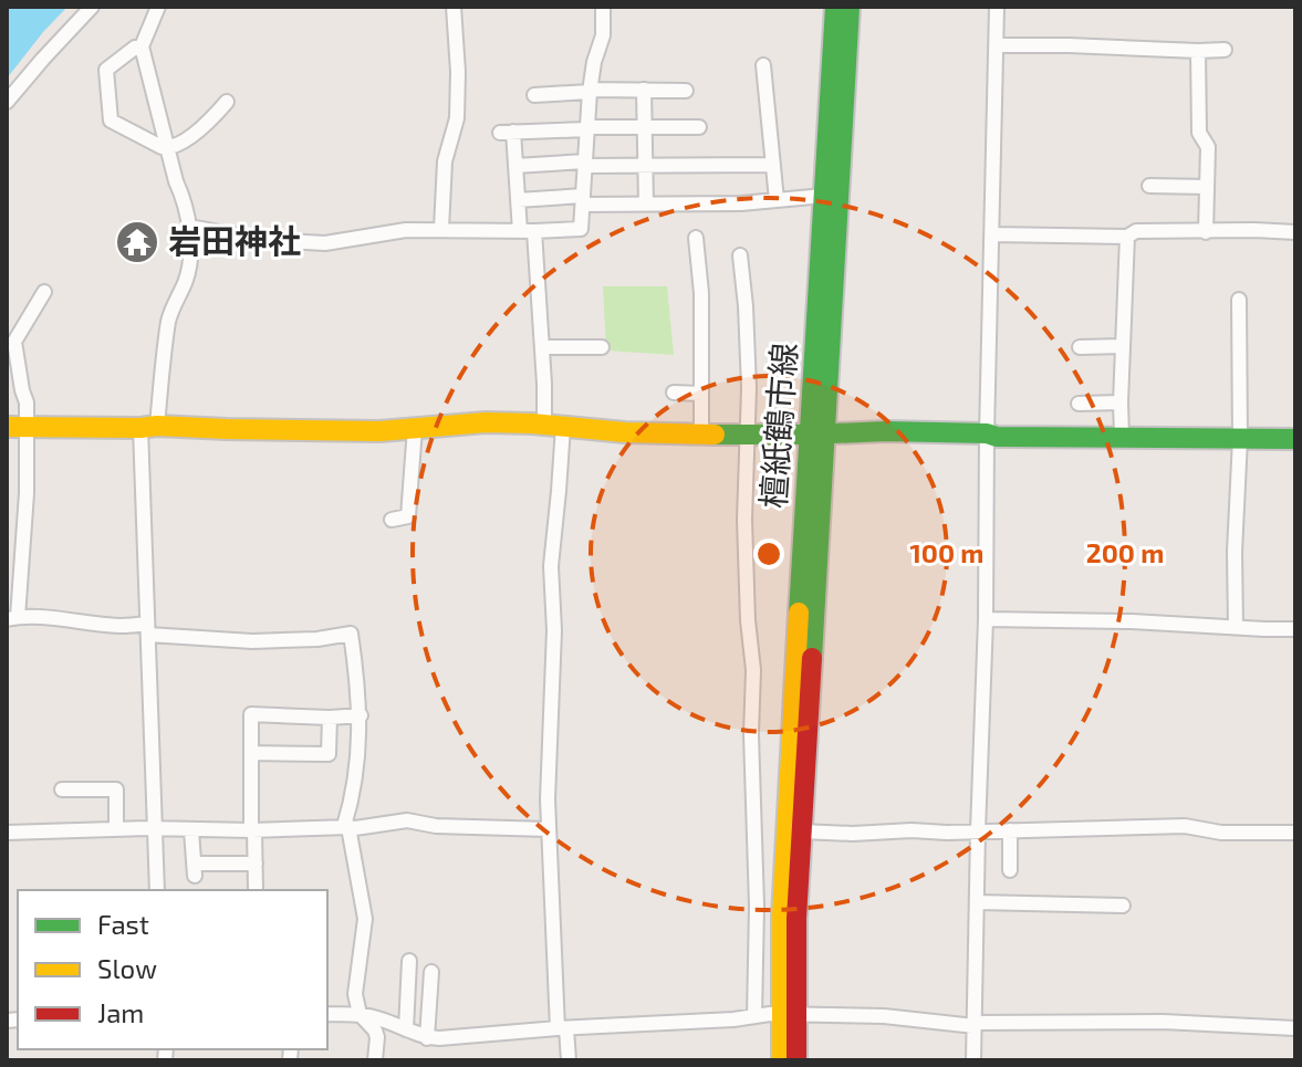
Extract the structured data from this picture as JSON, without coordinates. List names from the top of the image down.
{
  "streets": {
    "main road": ["檀紙鶴市線"]
  },
  "places": {
    "temple": ["岩田神社"]
  },
  "legend": ["Fast", "Slow", "Jam"],
  "rings": ["100 m", "200 m"]
}
